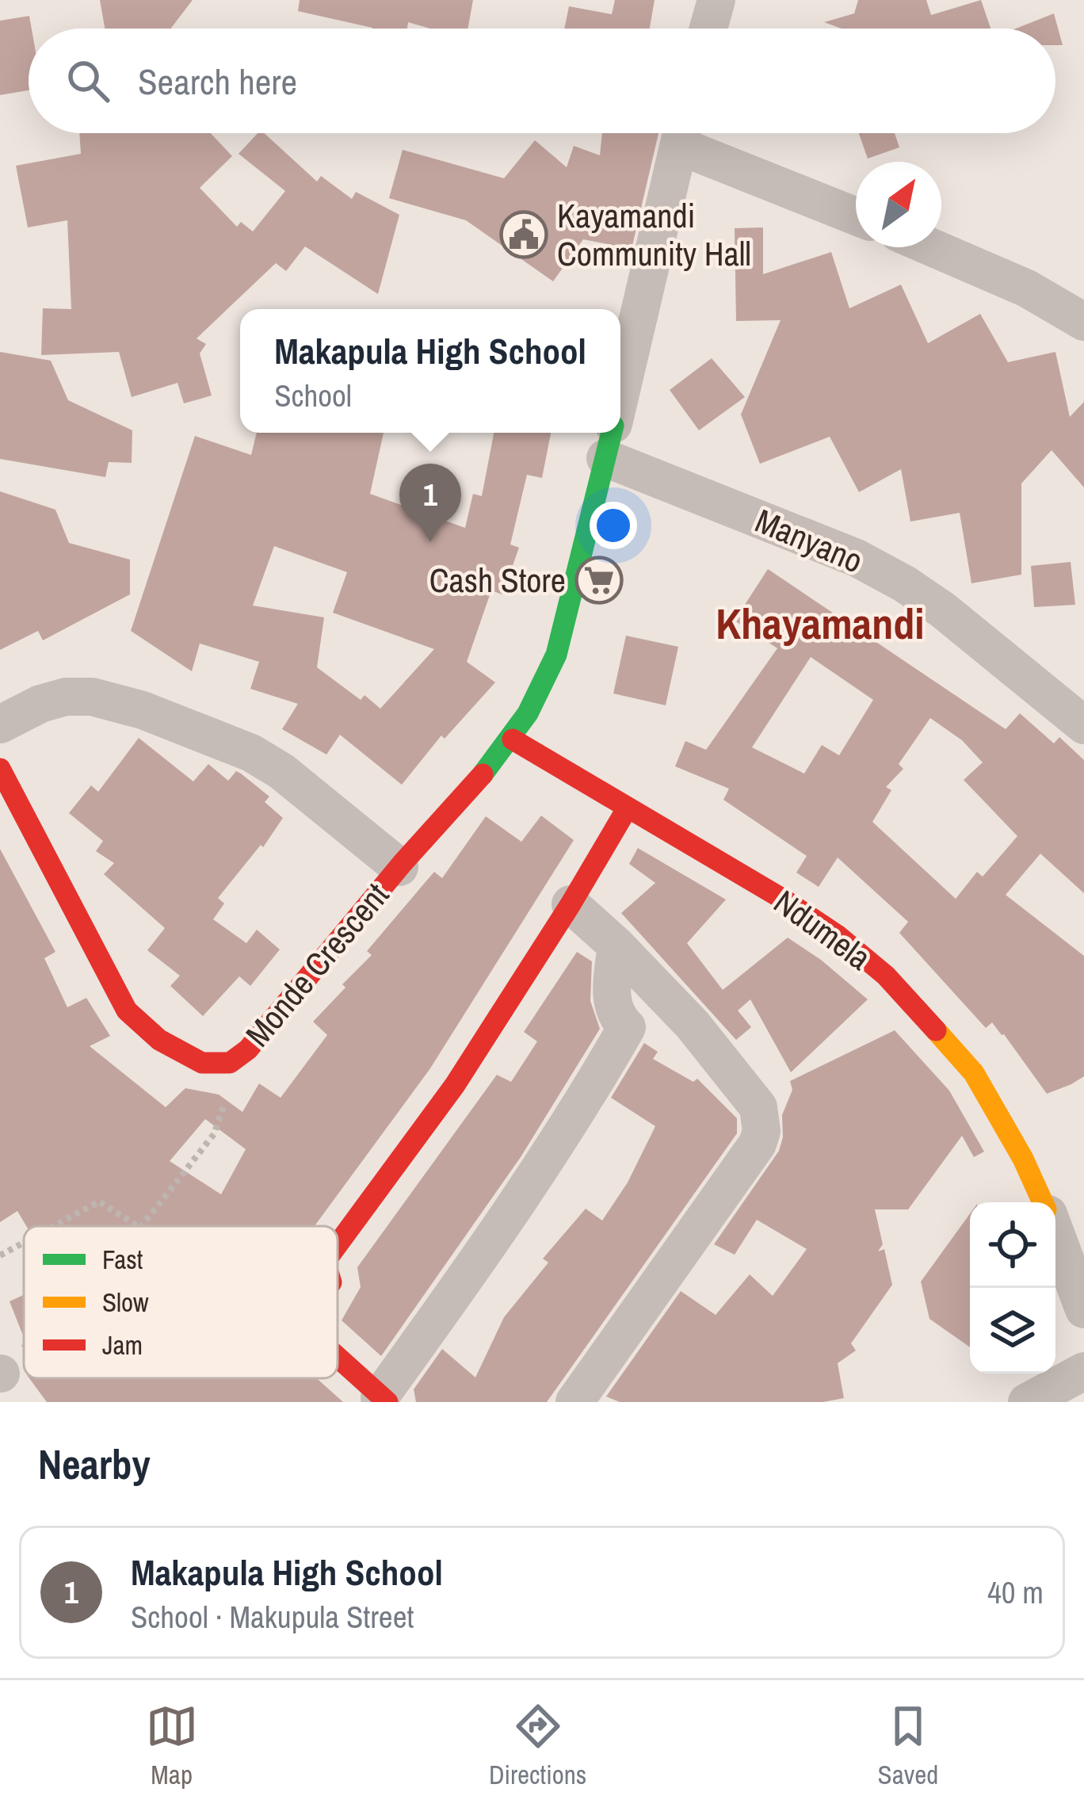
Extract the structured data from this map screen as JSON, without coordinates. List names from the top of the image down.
{
  "streets": {
    "street": ["Manyano", "Ndumela", "Monde Crescent"]
  },
  "districts": ["Khayamandi"],
  "places": {
    "public building": ["Kayamandi Community Hall"],
    "supermarket": ["Cash Store"]
  },
  "legend": ["Fast", "Slow", "Jam"],
  "north": "top right",
  "page": {
    "search": "Search here",
    "popup": ["Makapula High School", "School"],
    "pins": "1",
    "heading": "Nearby",
    "list": [
      {
        "mark": "1",
        "name": "Makapula High School",
        "note": "School · Makupula Street",
        "value": "40 m"
      }
    ],
    "nav": ["Map", "Directions", "Saved"]
  }
}
